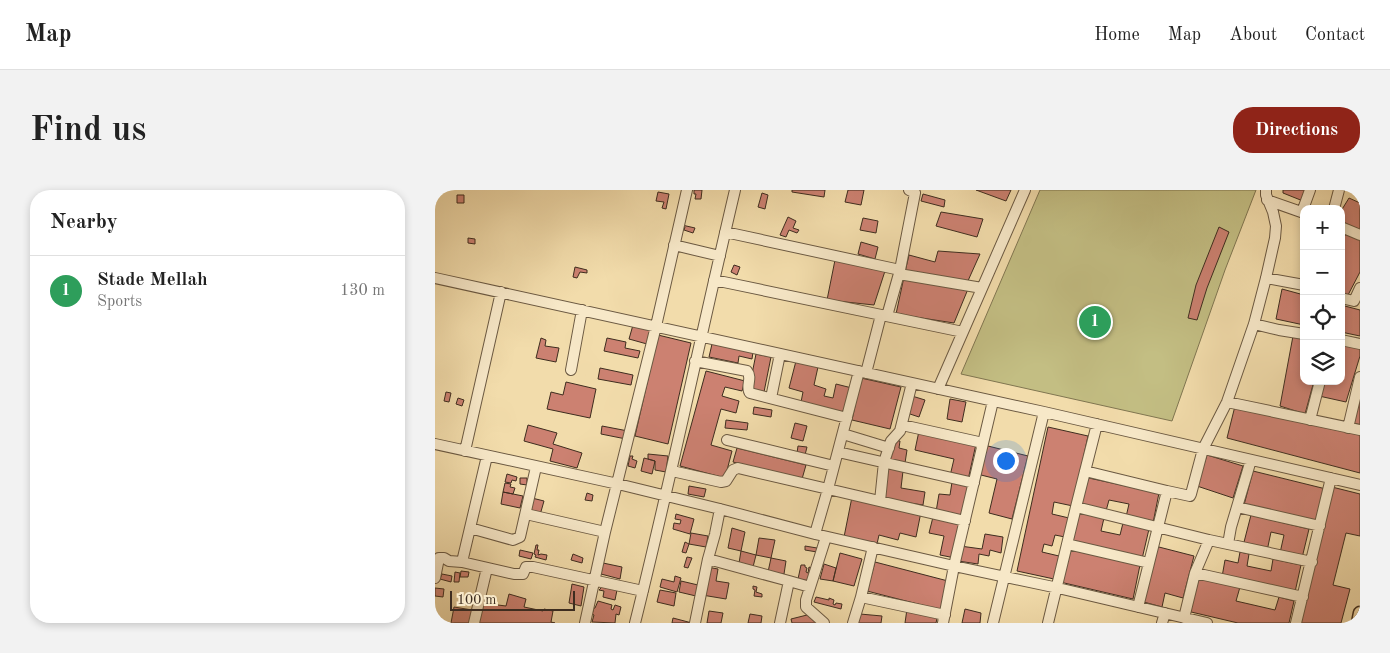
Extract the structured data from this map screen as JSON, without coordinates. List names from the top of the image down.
{
  "scale_bar": "100 m",
  "page": {
    "header": "Map",
    "nav": [
      "Home",
      "Map",
      "About",
      "Contact"
    ],
    "buttons": "Directions",
    "title": "Find us",
    "heading": "Nearby",
    "map_buttons": ["+", "−"],
    "list": [
      {
        "mark": "1",
        "name": "Stade Mellah",
        "note": "Sports",
        "value": "130 m"
      }
    ],
    "pins": "1",
    "scale": "100 m"
  }
}
